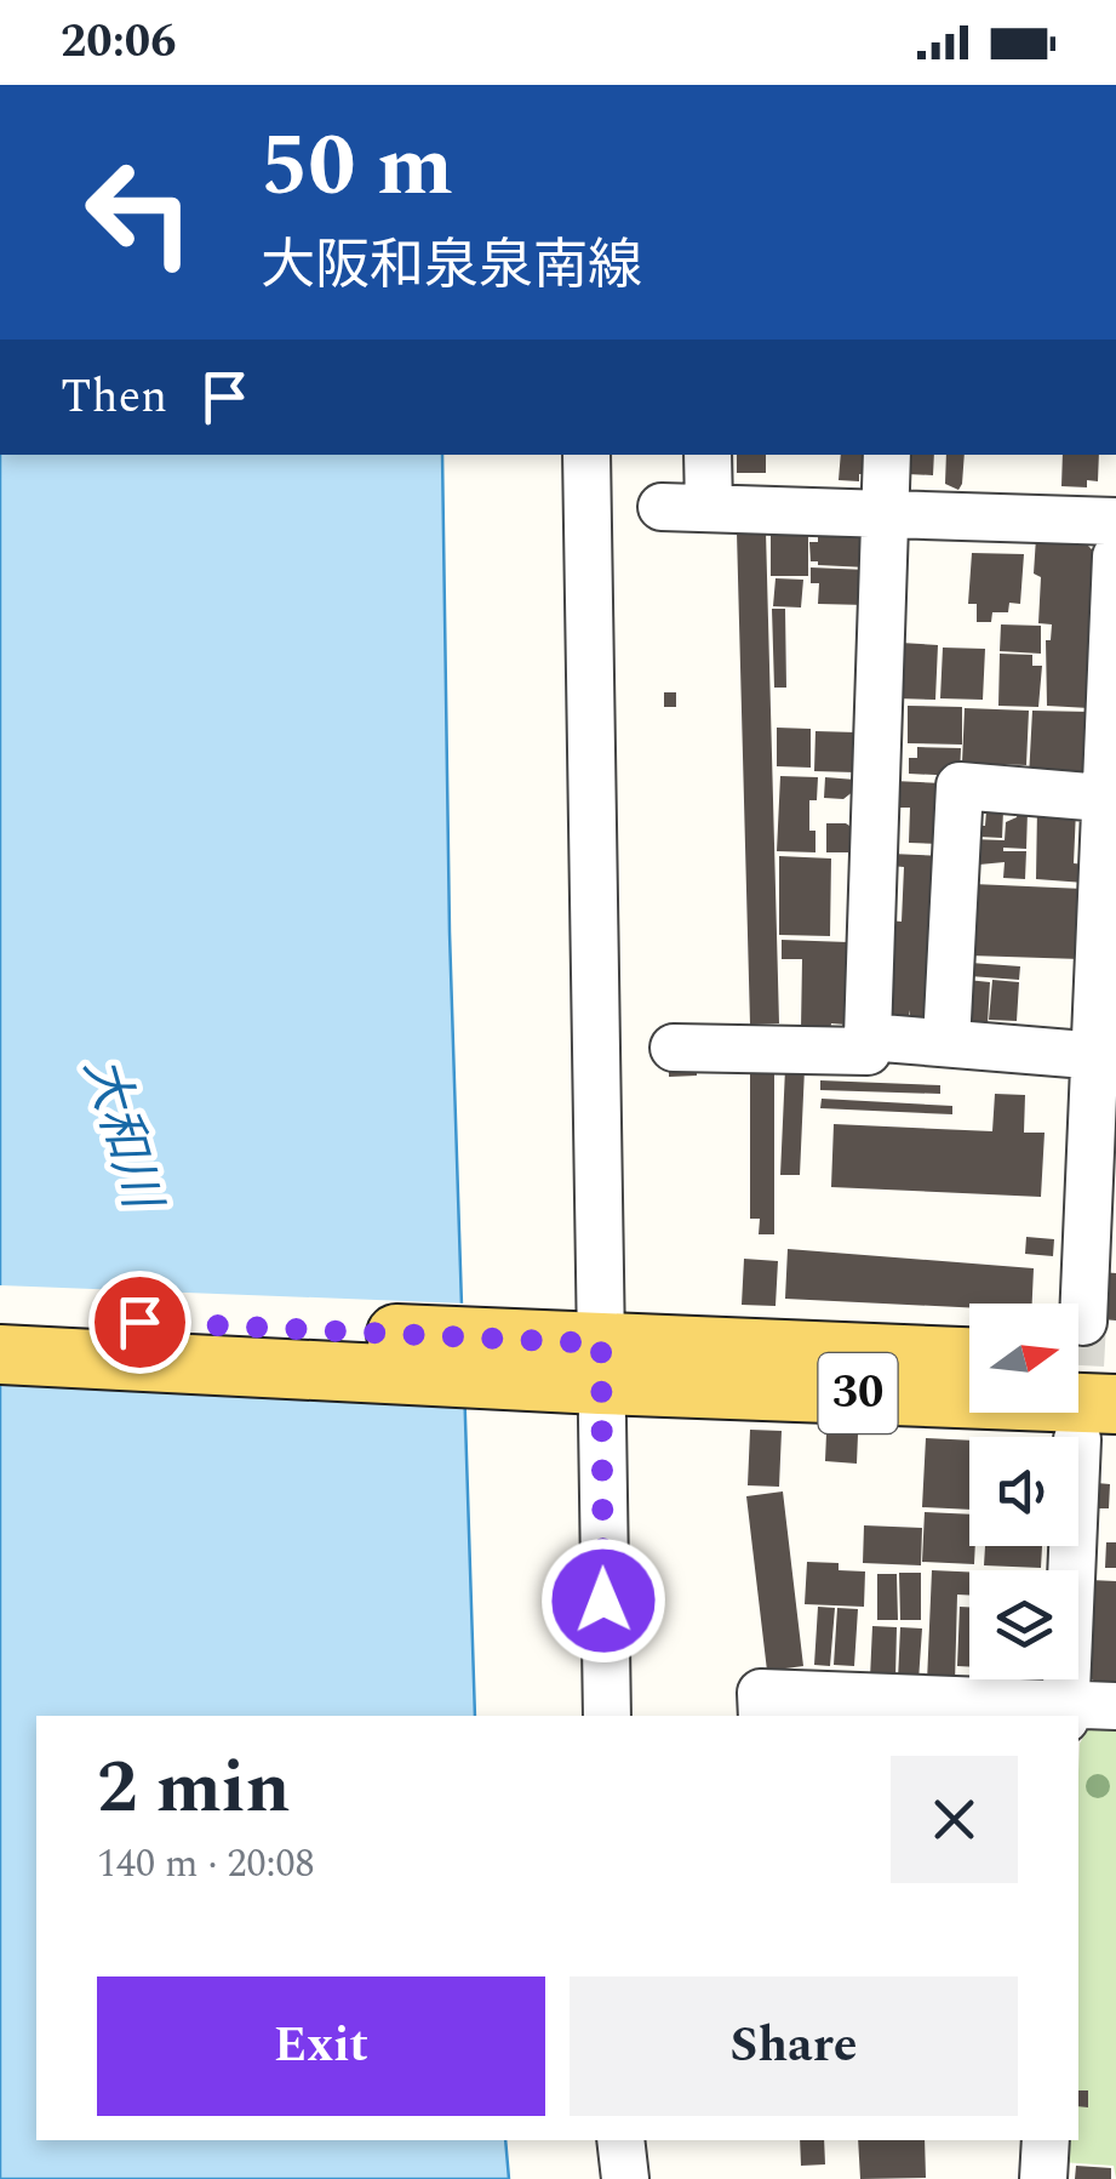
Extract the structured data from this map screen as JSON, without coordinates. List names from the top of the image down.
{
  "streets": {
    "main road": ["30"]
  },
  "water": ["大和川"],
  "north": "right",
  "page": {
    "status": "20:06",
    "turn": ["50 m", "大阪和泉泉南線"],
    "then": "Then",
    "heading": ["2 min", "140 m · 20:08"],
    "buttons": ["Exit", "Share"]
  }
}
